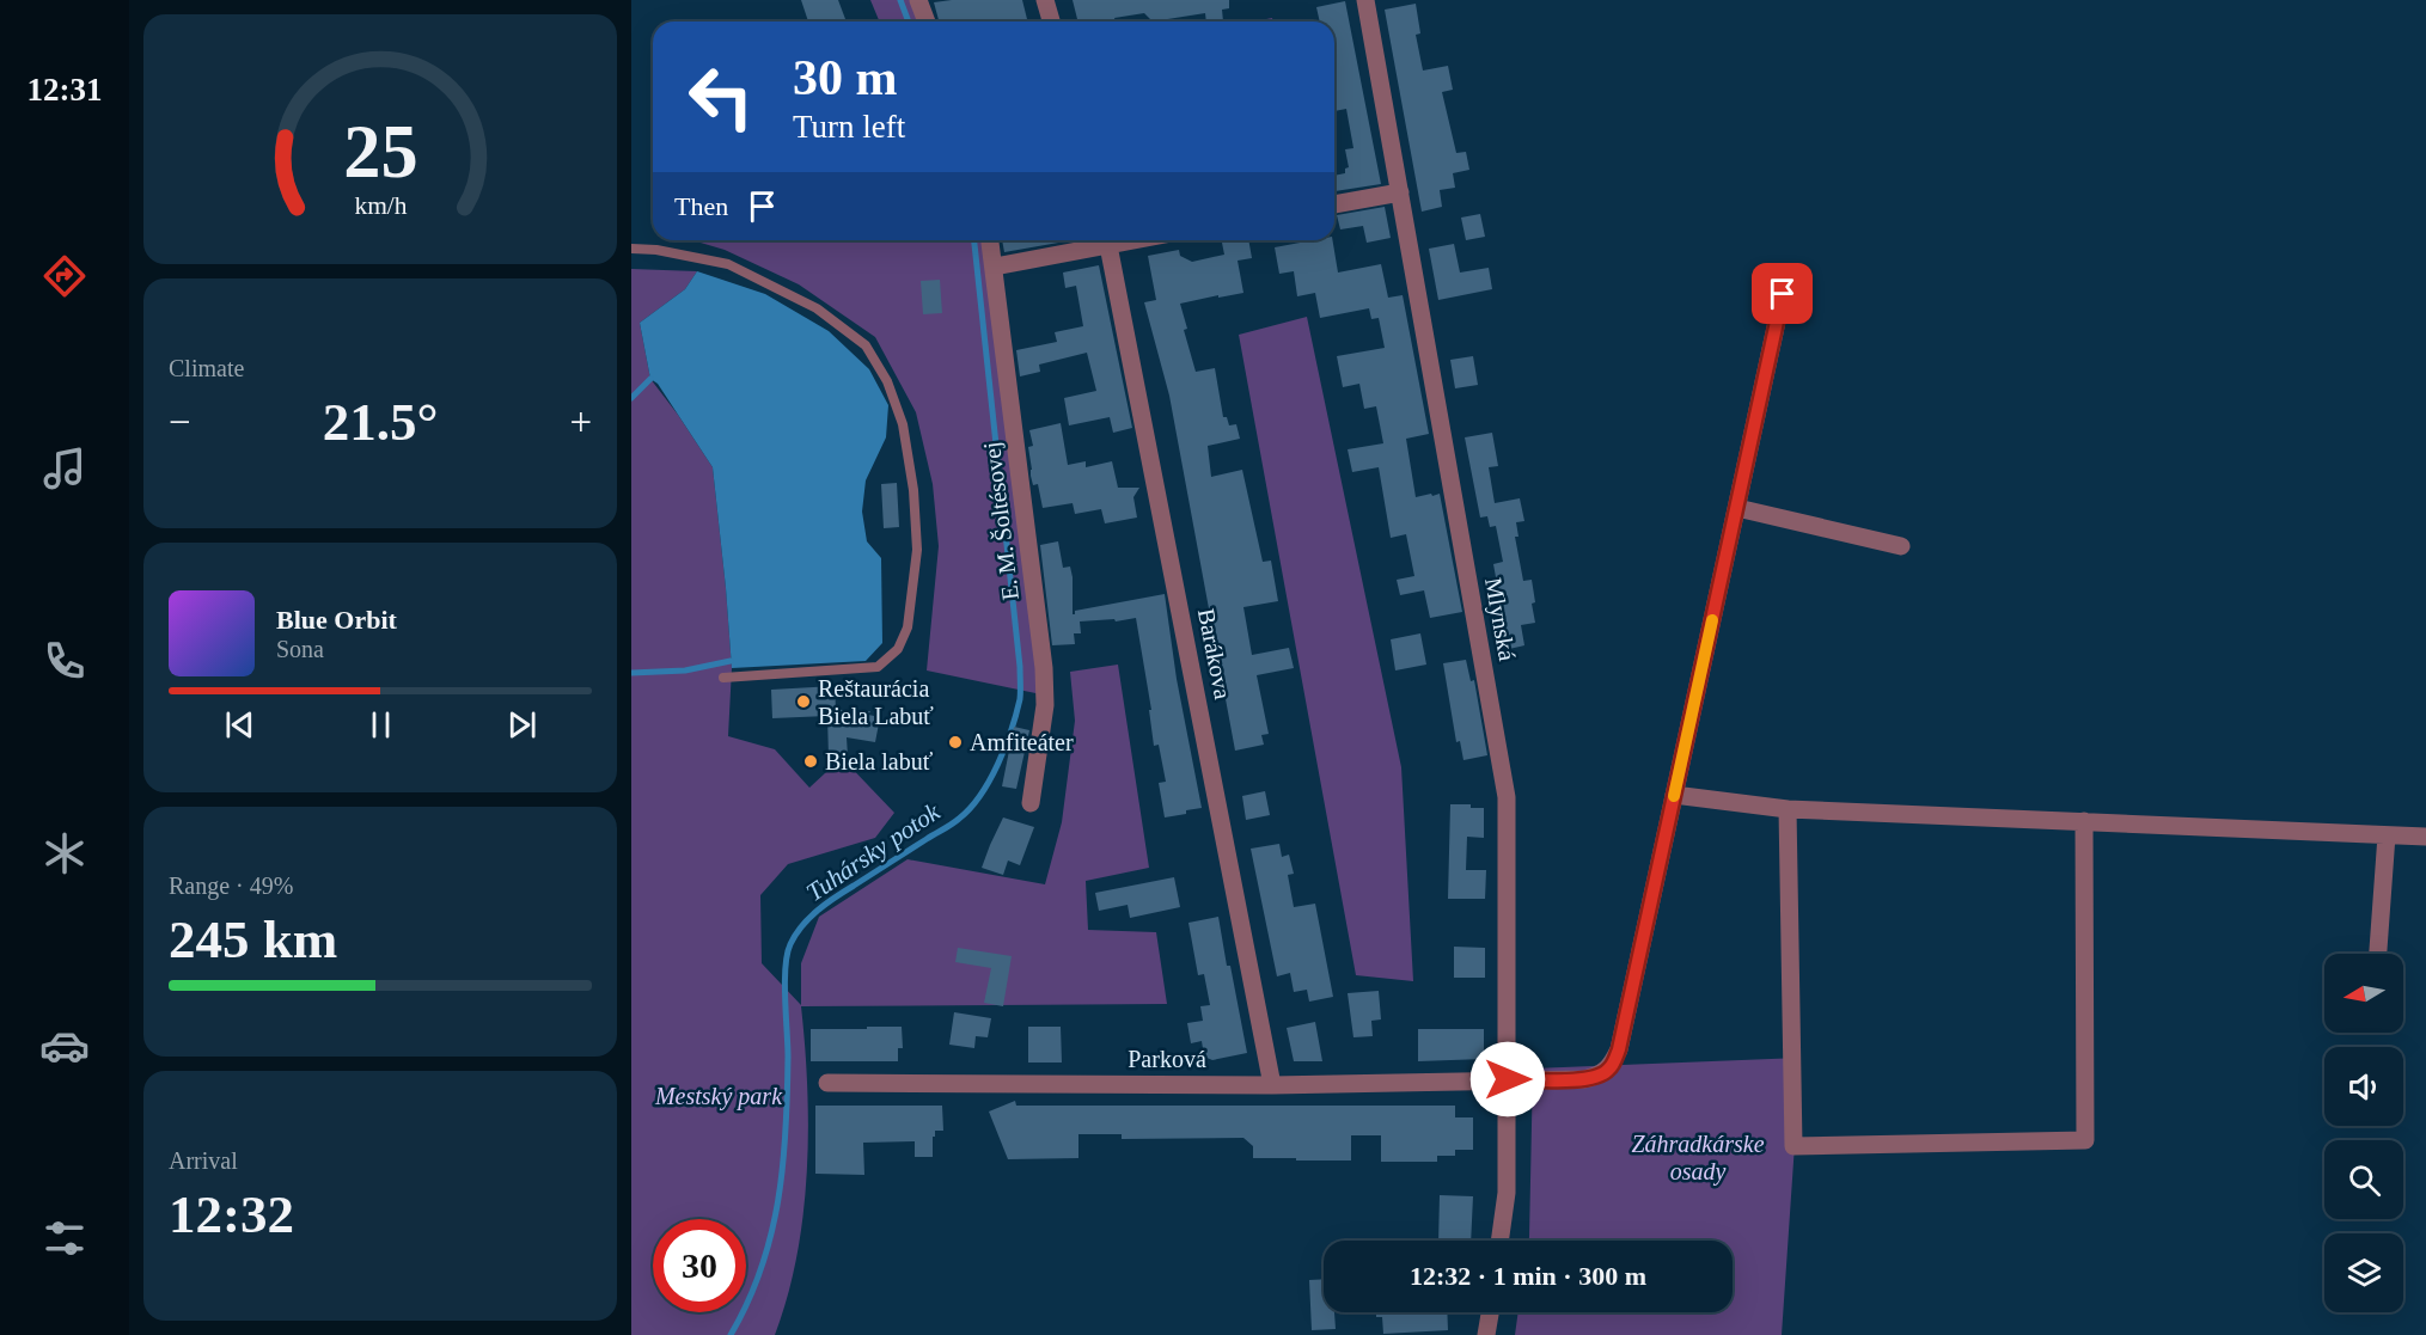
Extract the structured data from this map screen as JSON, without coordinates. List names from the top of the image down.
{
  "streets": {
    "street": [
      "E. M. Šoltésovej",
      "Mlynská",
      "Barákova",
      "Parková"
    ]
  },
  "crossings": [
    ["Mlynská", "Parková"],
    ["Barákova", "Parková"]
  ],
  "water": ["Tuhársky potok"],
  "parks": ["Mestský park", "Záhradkárske osady"],
  "places": ["Reštaurácia Biela Labuť", "Amfiteáter", "Biela labuť"],
  "north": "left",
  "page": {
    "tabs": "12:31",
    "turn": ["30 m", "Turn left"],
    "then": "Then",
    "tile": [
      "Climate",
      ["Range · 49%", "245 km"],
      ["Arrival", "12:32"]
    ],
    "heat": ["−", "21.5°", "+"],
    "song": ["Blue Orbit", "Sona"],
    "limit": "30",
    "trip": "12:32 · 1 min · 300 m",
    "gauge": ["25", "km/h"]
  }
}
